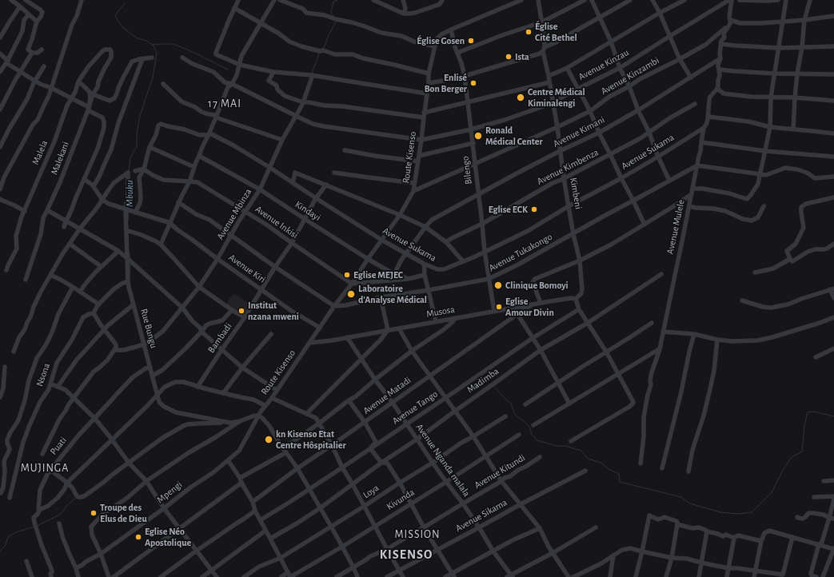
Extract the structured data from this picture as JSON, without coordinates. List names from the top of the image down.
{
  "streets": {
    "street": [
      "Avenue Kinzau",
      "Avenue Kinzambi",
      "Avenue Kimani",
      "Avenue Sukama",
      "Malela",
      "Route Kisenso",
      "Malekani",
      "Avenue Kimbenza",
      "Bilengo",
      "Kimbeni",
      "Kindayi",
      "Avenue Mbinza",
      "Avenue Inkisi",
      "Avenue Mulele",
      "Avenue Tukakongo",
      "Avenue Kiri",
      "Musosa",
      "Rue Bungu",
      "Bambadi",
      "Nsona",
      "Madimba",
      "Avenue Matadi",
      "Avenue Tango",
      "Puati",
      "Avenue Nganda malala",
      "Avenue Kitundi",
      "Loya",
      "Mpengi",
      "Kivunda",
      "Avenue Sikama"
    ]
  },
  "crossings": [
    ["Avenue Kinzau", "Route Kisenso"],
    ["Avenue Kinzau", "Bilengo"],
    ["Avenue Kinzau", "Kimbeni"],
    ["Avenue Kinzau", "Avenue Mbinza"],
    ["Avenue Kinzau", "Avenue Mulele"],
    ["Avenue Kinzambi", "Route Kisenso"],
    ["Avenue Kinzambi", "Bilengo"],
    ["Avenue Kinzambi", "Kimbeni"],
    ["Avenue Kinzambi", "Avenue Mulele"],
    ["Avenue Kimani", "Avenue Sukama"],
    ["Avenue Kimani", "Bilengo"],
    ["Avenue Kimani", "Kimbeni"],
    ["Avenue Kimani", "Kindayi"],
    ["Avenue Kimani", "Avenue Mulele"],
    ["Avenue Sukama", "Route Kisenso"],
    ["Avenue Sukama", "Bilengo"],
    ["Avenue Sukama", "Kimbeni"],
    ["Avenue Sukama", "Avenue Mbinza"],
    ["Avenue Sukama", "Avenue Mulele"],
    ["Avenue Sukama", "Bambadi"],
    ["Malela", "Malekani"],
    ["Route Kisenso", "Bilengo"],
    ["Route Kisenso", "Kindayi"],
    ["Route Kisenso", "Avenue Inkisi"],
    ["Route Kisenso", "Avenue Tukakongo"],
    ["Route Kisenso", "Avenue Kiri"],
    ["Route Kisenso", "Musosa"],
    ["Route Kisenso", "Mpengi"],
    ["Avenue Kimbenza", "Bilengo"],
    ["Avenue Kimbenza", "Kimbeni"],
    ["Bilengo", "Avenue Tukakongo"],
    ["Bilengo", "Musosa"],
    ["Kimbeni", "Avenue Tukakongo"],
    ["Kimbeni", "Musosa"],
    ["Kindayi", "Avenue Mbinza"],
    ["Kindayi", "Bambadi"],
    ["Avenue Mbinza", "Avenue Inkisi"],
    ["Avenue Mbinza", "Avenue Kiri"],
    ["Avenue Mbinza", "Rue Bungu"],
    ["Avenue Inkisi", "Bambadi"],
    ["Avenue Mulele", "Avenue Tukakongo"],
    ["Avenue Kiri", "Rue Bungu"],
    ["Avenue Kiri", "Bambadi"],
    ["Musosa", "Avenue Matadi"],
    ["Musosa", "Avenue Nganda malala"],
    ["Rue Bungu", "Nsona"],
    ["Rue Bungu", "Puati"],
    ["Madimba", "Avenue Nganda malala"],
    ["Avenue Matadi", "Avenue Nganda malala"],
    ["Avenue Tango", "Avenue Nganda malala"],
    ["Avenue Nganda malala", "Avenue Kitundi"],
    ["Avenue Nganda malala", "Loya"],
    ["Avenue Nganda malala", "Kivunda"],
    ["Avenue Nganda malala", "Avenue Sikama"]
  ],
  "districts": [
    "17 MAI",
    "MUJINGA",
    "MISSION",
    "KISENSO"
  ],
  "water": ["Mbuku"],
  "places": [
    "Église Cité Bethel",
    "Église Gosen",
    "Ista",
    "Enlisé Bon Berger",
    "Centre Médical Kiminalengi",
    "Ronald Médical Center",
    "Eglise ECK",
    "Eglise MEJEC",
    "Clinique Bomoyi",
    "Laboratoire d'Analyse Médical",
    "Eglise Amour Divin",
    "Institut nzana mweni",
    "kn Kisenso Etat Centre Hôspitalier",
    "Troupe des Elus de Dieu",
    "Eglise Néo Apostolique"
  ]
}
